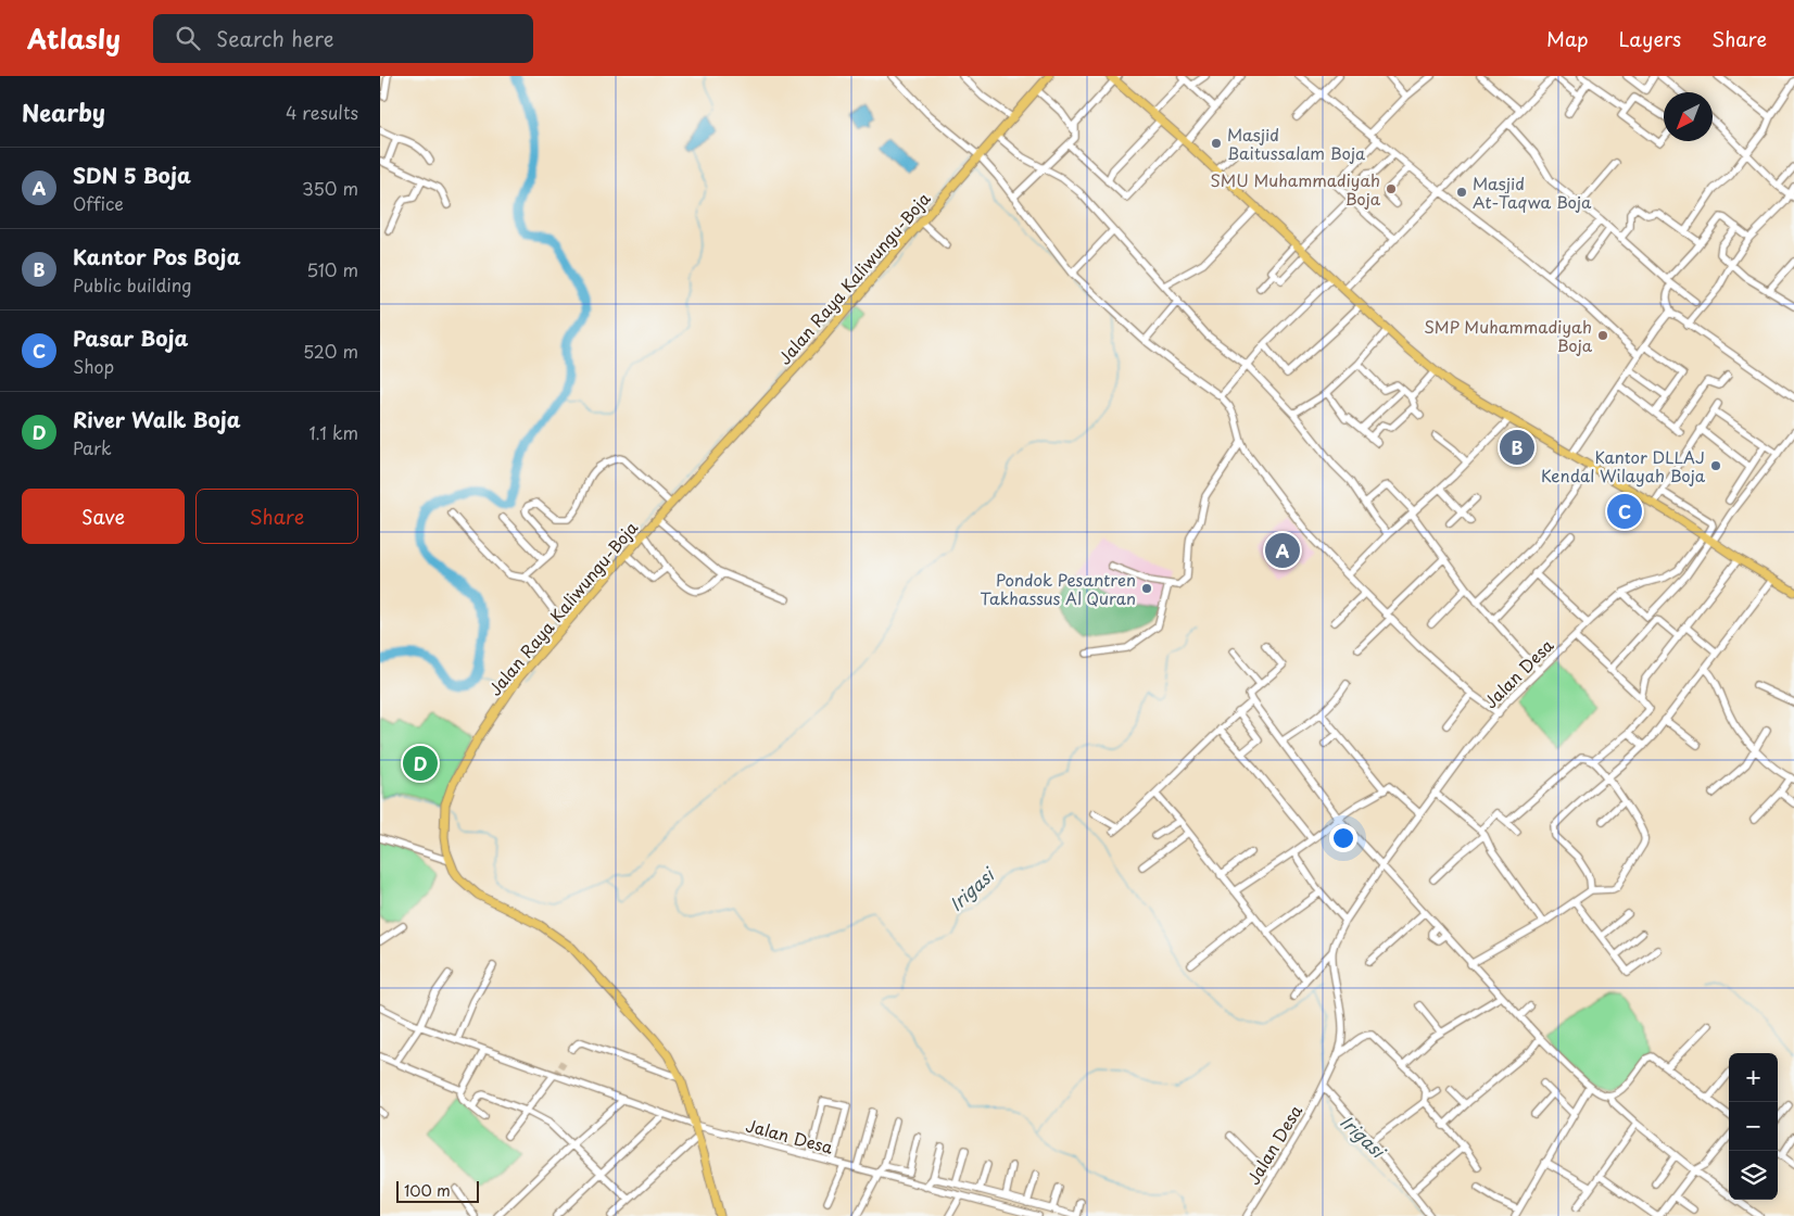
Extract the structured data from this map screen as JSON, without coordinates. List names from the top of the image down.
{
  "streets": {
    "main road": ["Jalan Raya Kaliwungu-Boja"],
    "street": ["Jalan Desa"]
  },
  "crossings": [
    ["Jalan Raya Kaliwungu-Boja", "Jalan Desa"]
  ],
  "water": ["Irigasi"],
  "places": [
    "Masjid Baitussalam Boja",
    "SMU Muhammadiyah Boja",
    "Masjid At-Taqwa Boja",
    "SMP Muhammadiyah Boja",
    "Kantor DLLAJ Kendal Wilayah Boja",
    "Pondok Pesantren Takhassus Al Quran"
  ],
  "scale_bar": "100 m",
  "north": "bottom left",
  "page": {
    "header": "Atlasly",
    "search": "Search here",
    "nav": ["Map", "Layers", "Share"],
    "heading": ["Nearby", "4 results"],
    "list": [
      {
        "mark": "A",
        "name": "SDN 5 Boja",
        "note": "Office",
        "value": "350 m"
      },
      {
        "mark": "B",
        "name": "Kantor Pos Boja",
        "note": "Public building",
        "value": "510 m"
      },
      {
        "mark": "C",
        "name": "Pasar Boja",
        "note": "Shop",
        "value": "520 m"
      },
      {
        "mark": "D",
        "name": "River Walk Boja",
        "note": "Park",
        "value": "1.1 km"
      }
    ],
    "pins": [
      "B",
      "C",
      "A",
      "D"
    ],
    "buttons": ["Save", "Share"],
    "map_buttons": ["+", "−"],
    "scale": "100 m"
  }
}
